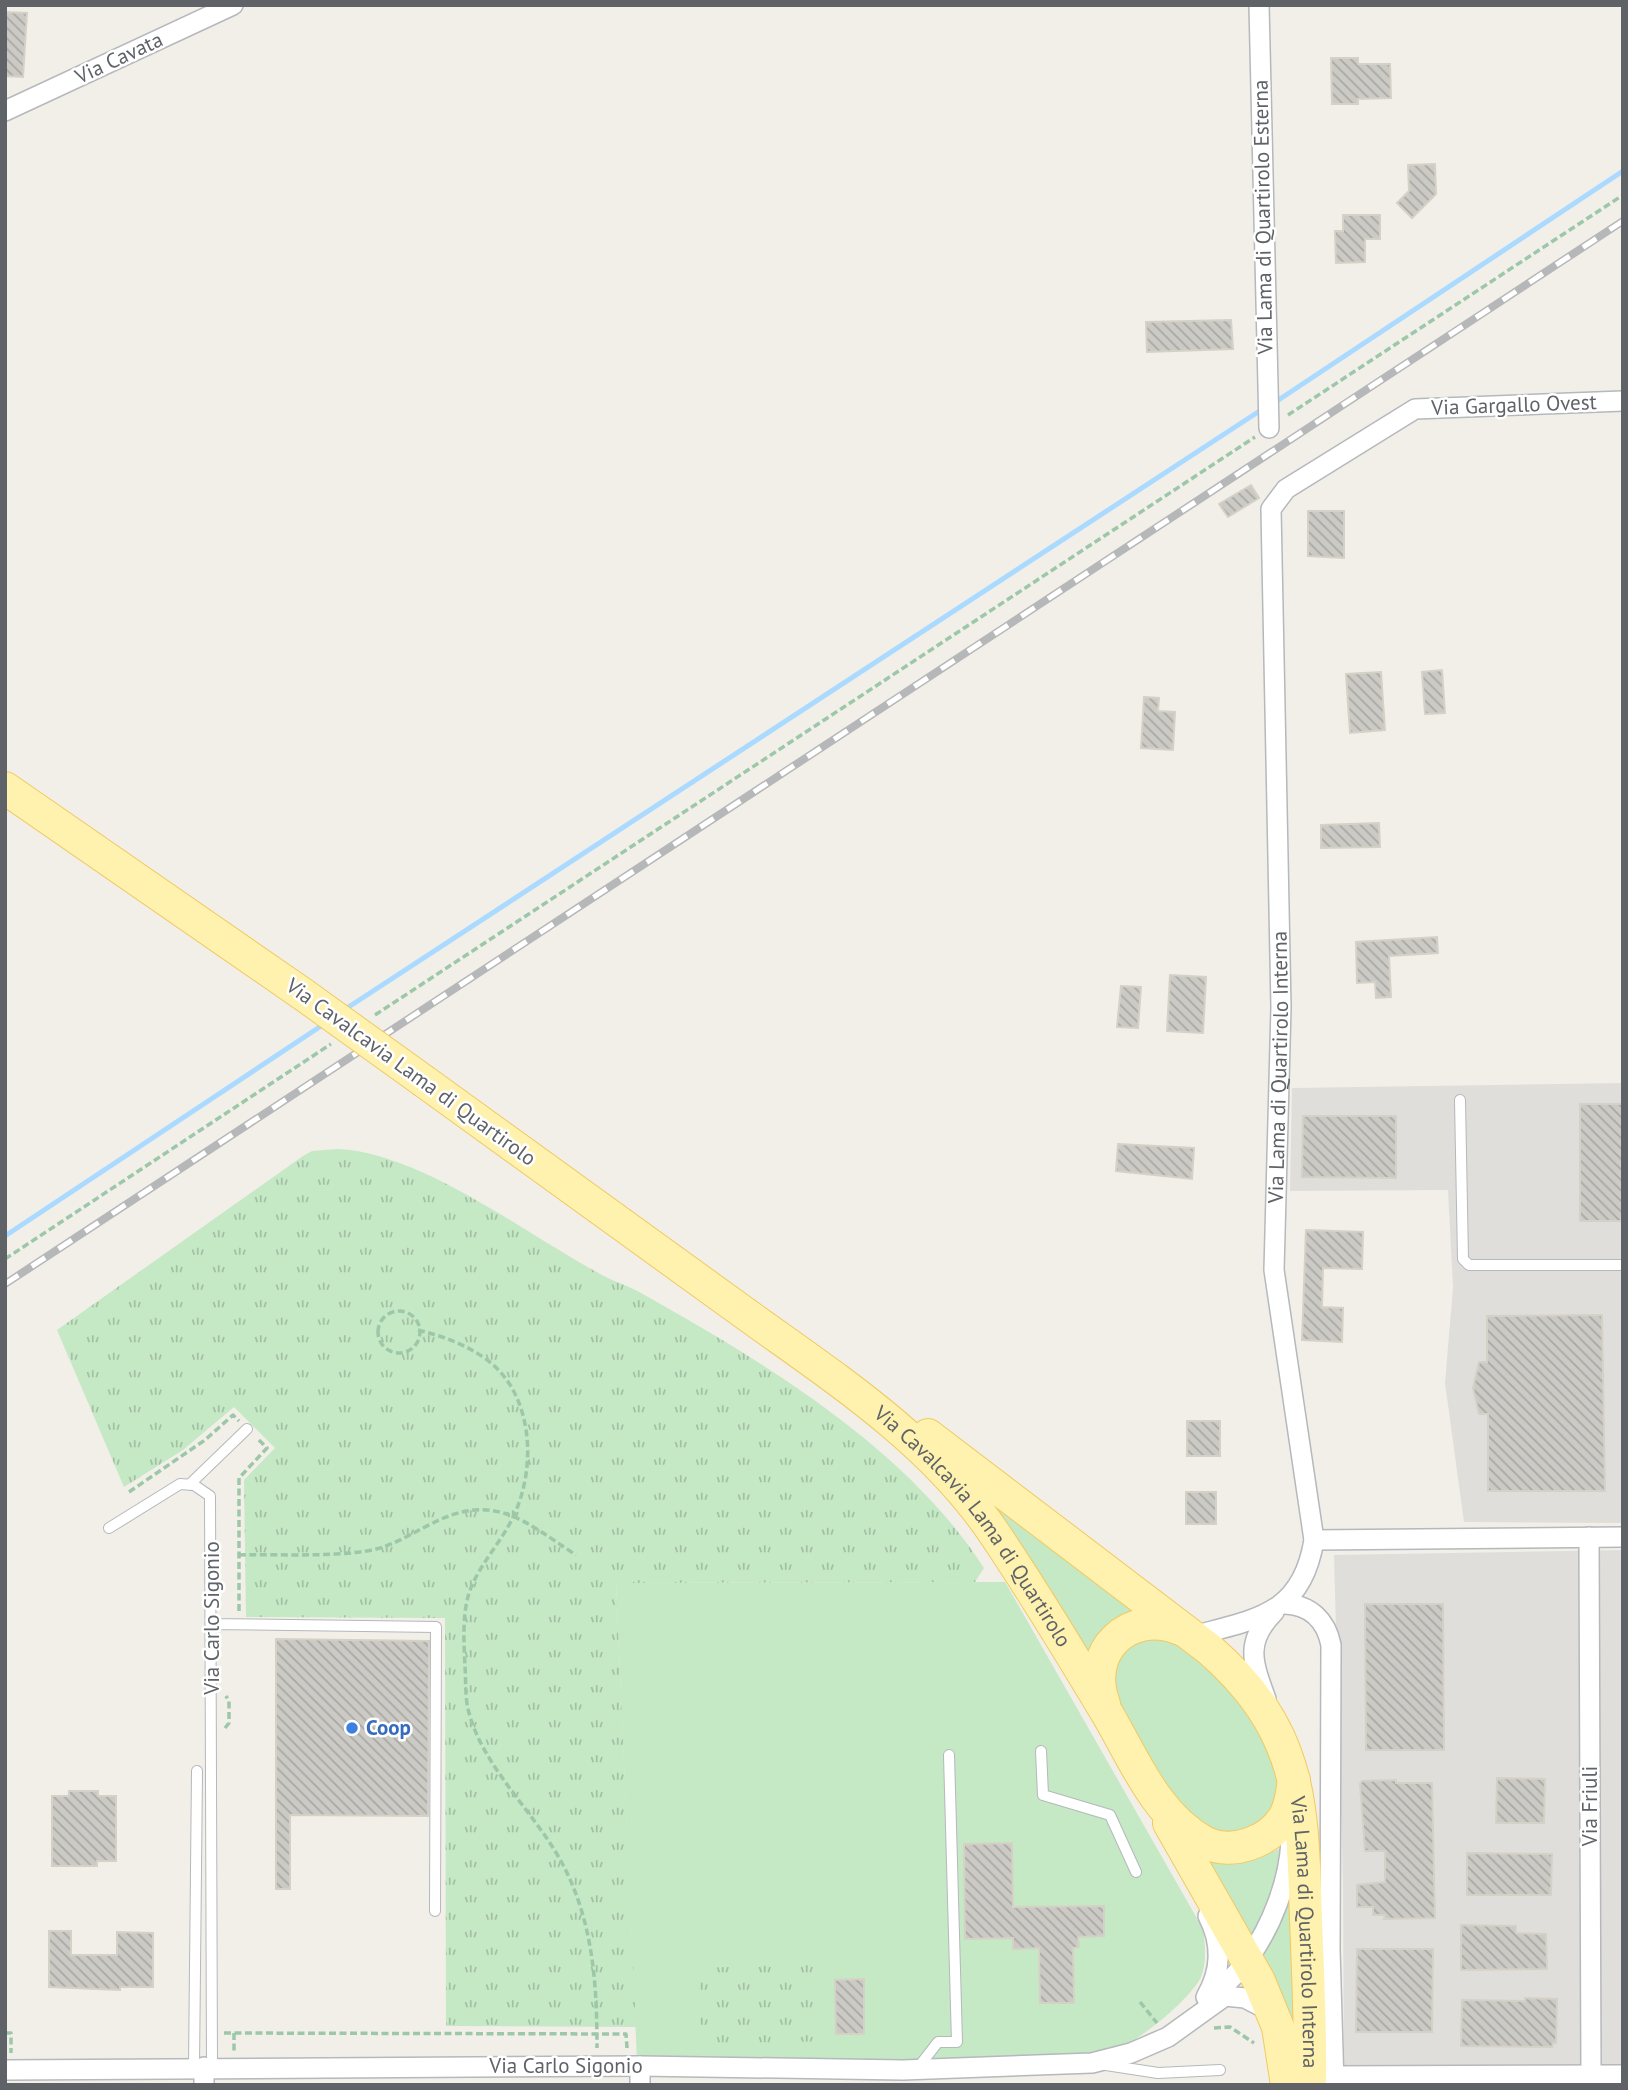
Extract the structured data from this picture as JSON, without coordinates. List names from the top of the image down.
{
  "streets": {
    "main road": ["Via Lama di Quartirolo Interna", "Via Cavalcavia Lama di Quartirolo"],
    "street": [
      "Via Cavata",
      "Via Lama di Quartirolo Esterna",
      "Via Gargallo Ovest",
      "Via Carlo Sigonio",
      "Via Friuli"
    ]
  },
  "crossings": [
    ["Via Gargallo Ovest", "Via Lama di Quartirolo Interna"],
    ["Via Lama di Quartirolo Interna", "Via Cavalcavia Lama di Quartirolo"]
  ],
  "places": ["Coop"]
}
